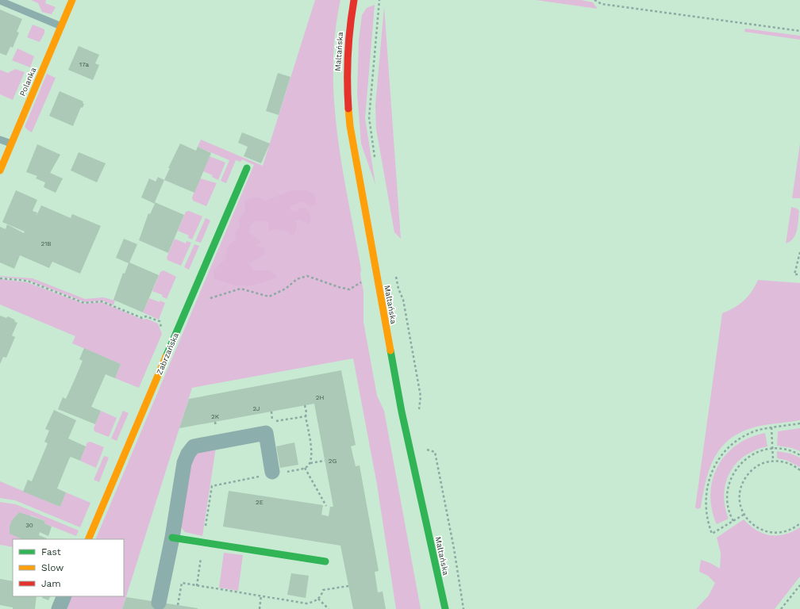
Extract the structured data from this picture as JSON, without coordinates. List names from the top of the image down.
{
  "streets": {
    "street": ["Maltańska", "Polanka", "Zabrzańska"]
  },
  "house_numbers": [
    "17a",
    "21B",
    "2H",
    "2J",
    "2K",
    "2G",
    "2E",
    "30"
  ],
  "legend": ["Fast", "Slow", "Jam"]
}
